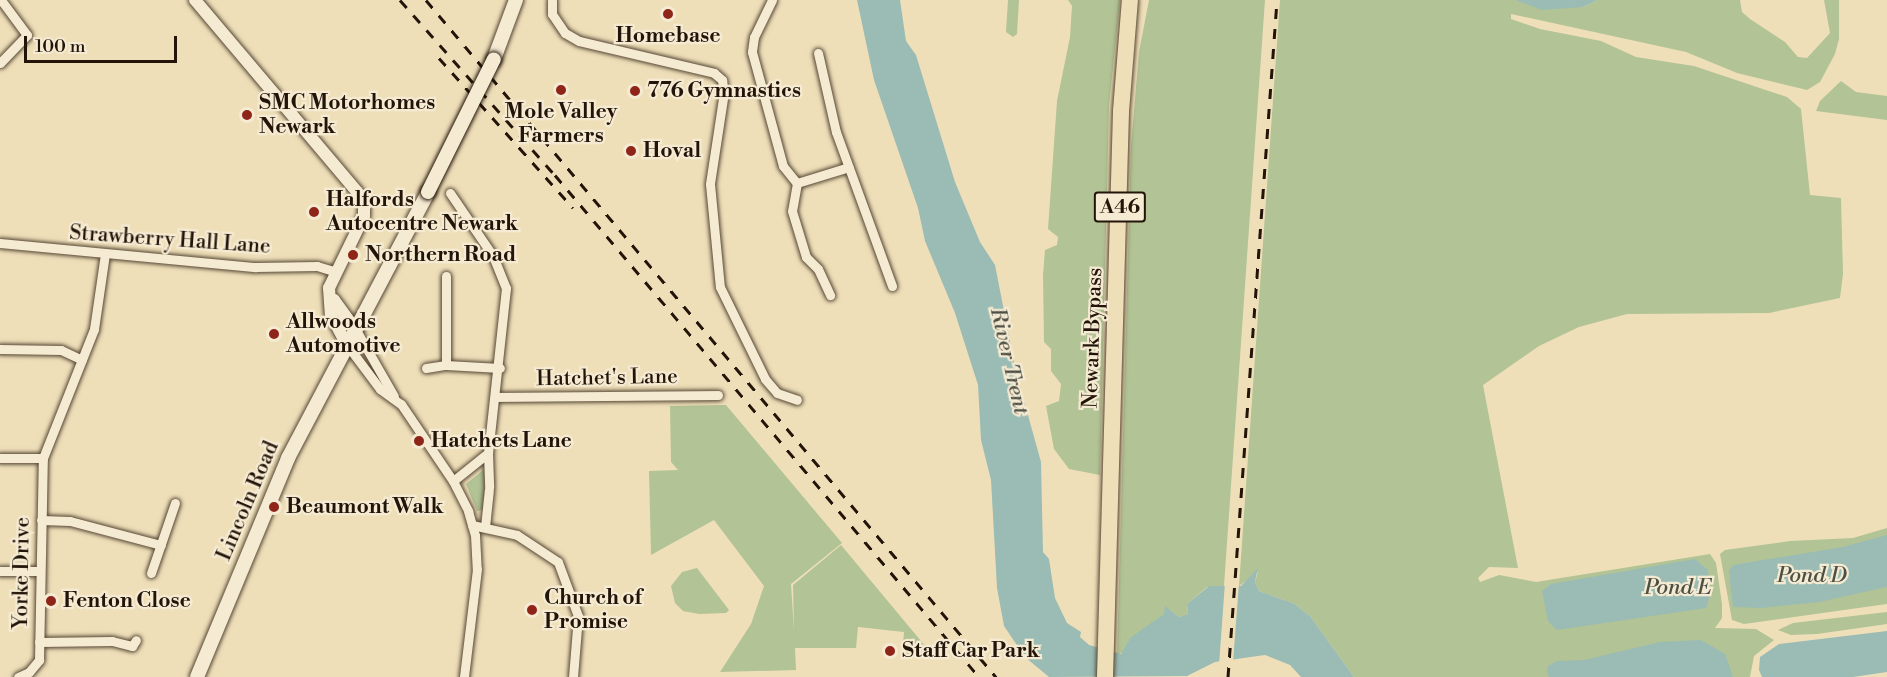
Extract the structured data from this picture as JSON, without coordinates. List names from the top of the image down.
{
  "streets": {
    "highway": ["A46", "Newark Bypass"],
    "main road": ["Lincoln Road"],
    "street": ["Strawberry Hall Lane", "Hatchet's Lane", "Yorke Drive"]
  },
  "crossings": [
    ["Strawberry Hall Lane", "Yorke Drive"]
  ],
  "water": ["River Trent", "Pond D", "Pond E"],
  "places": [
    "Homebase",
    "Mole Valley Farmers",
    "776 Gymnastics",
    "SMC Motorhomes Newark",
    "Hoval",
    "Halfords Autocentre Newark",
    "Northern Road",
    "Allwoods Automotive",
    "Hatchets Lane",
    "Beaumont Walk",
    "Fenton Close",
    "Church of Promise",
    "Staff Car Park"
  ],
  "scale_bar": "100 m"
}
